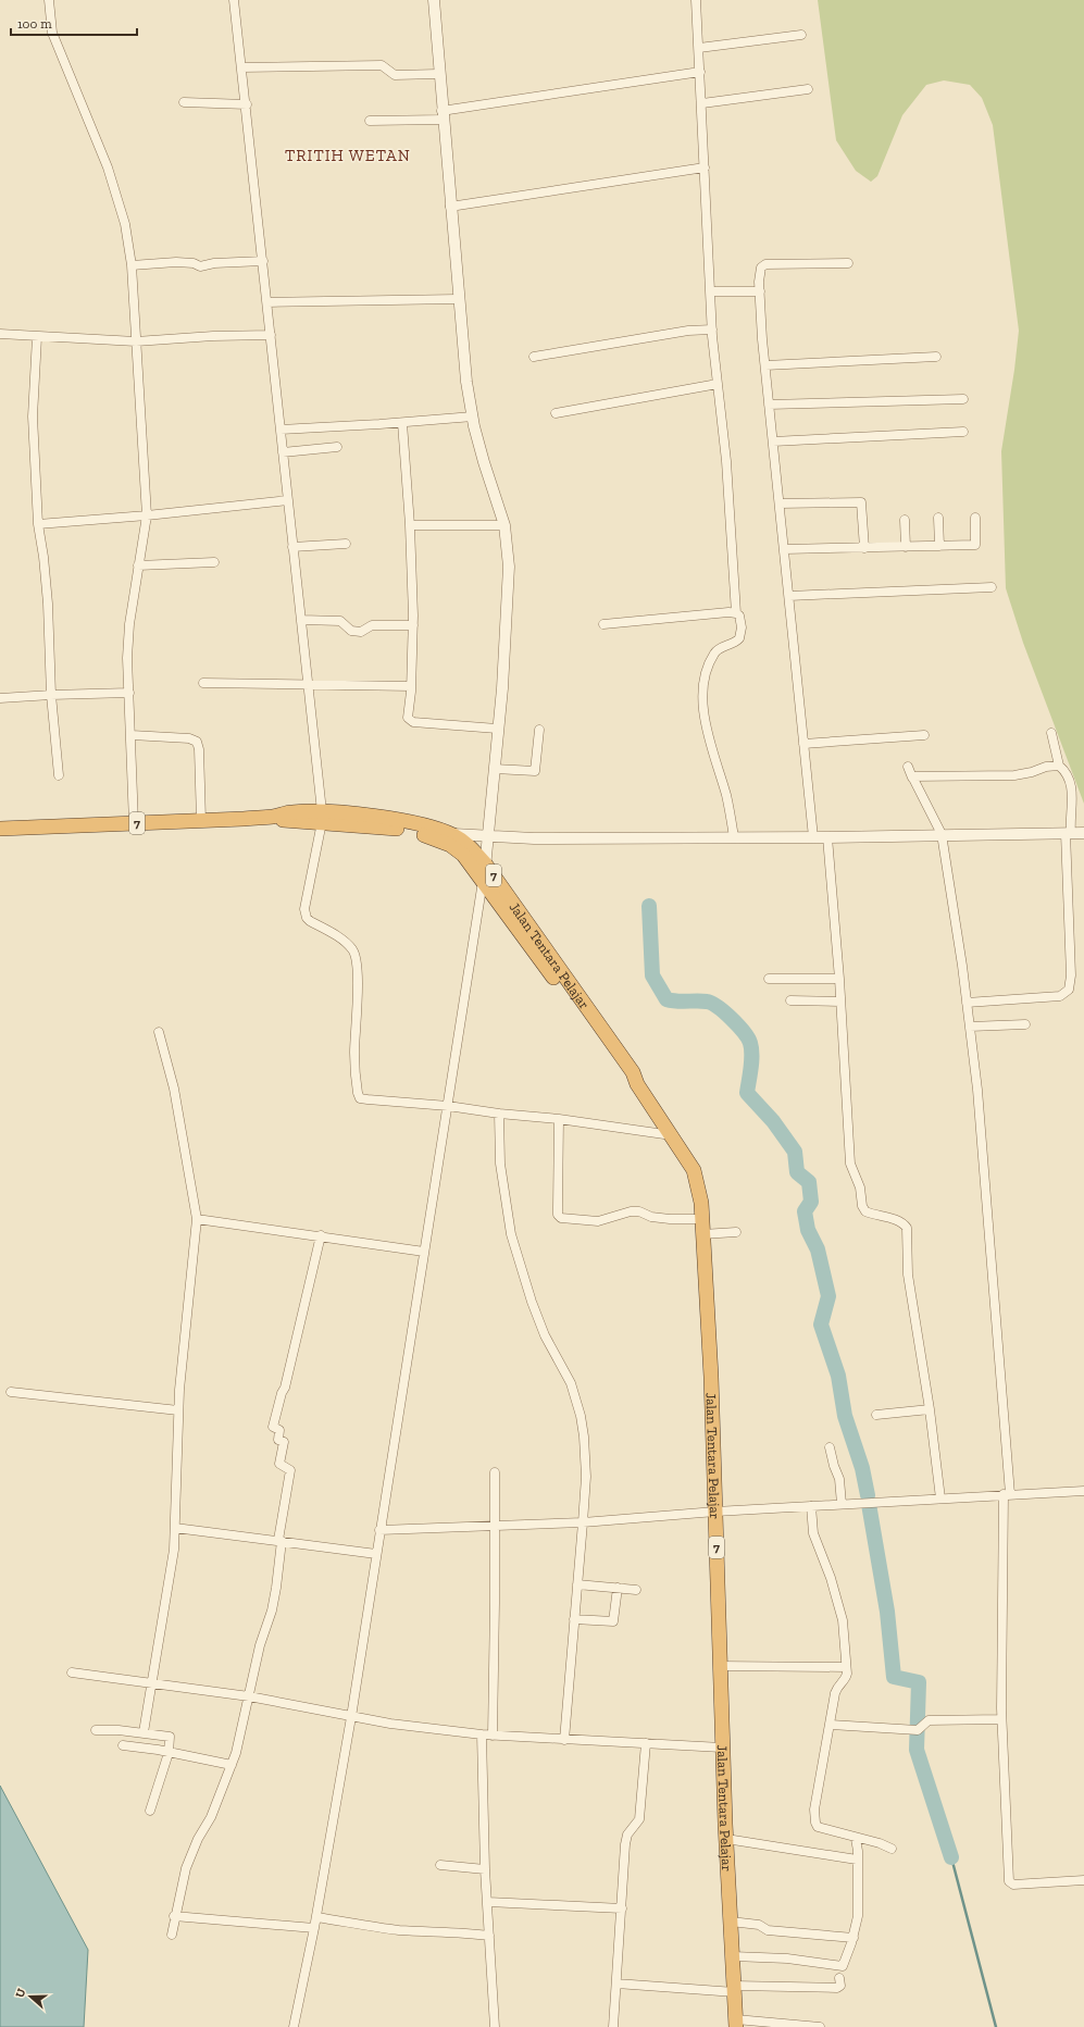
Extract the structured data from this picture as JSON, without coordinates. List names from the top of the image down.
{
  "streets": {
    "highway": ["7", "Jalan Tentara Pelajar"]
  },
  "districts": ["TRITIH WETAN"],
  "scale_bar": "100 m",
  "north": "left"
}
